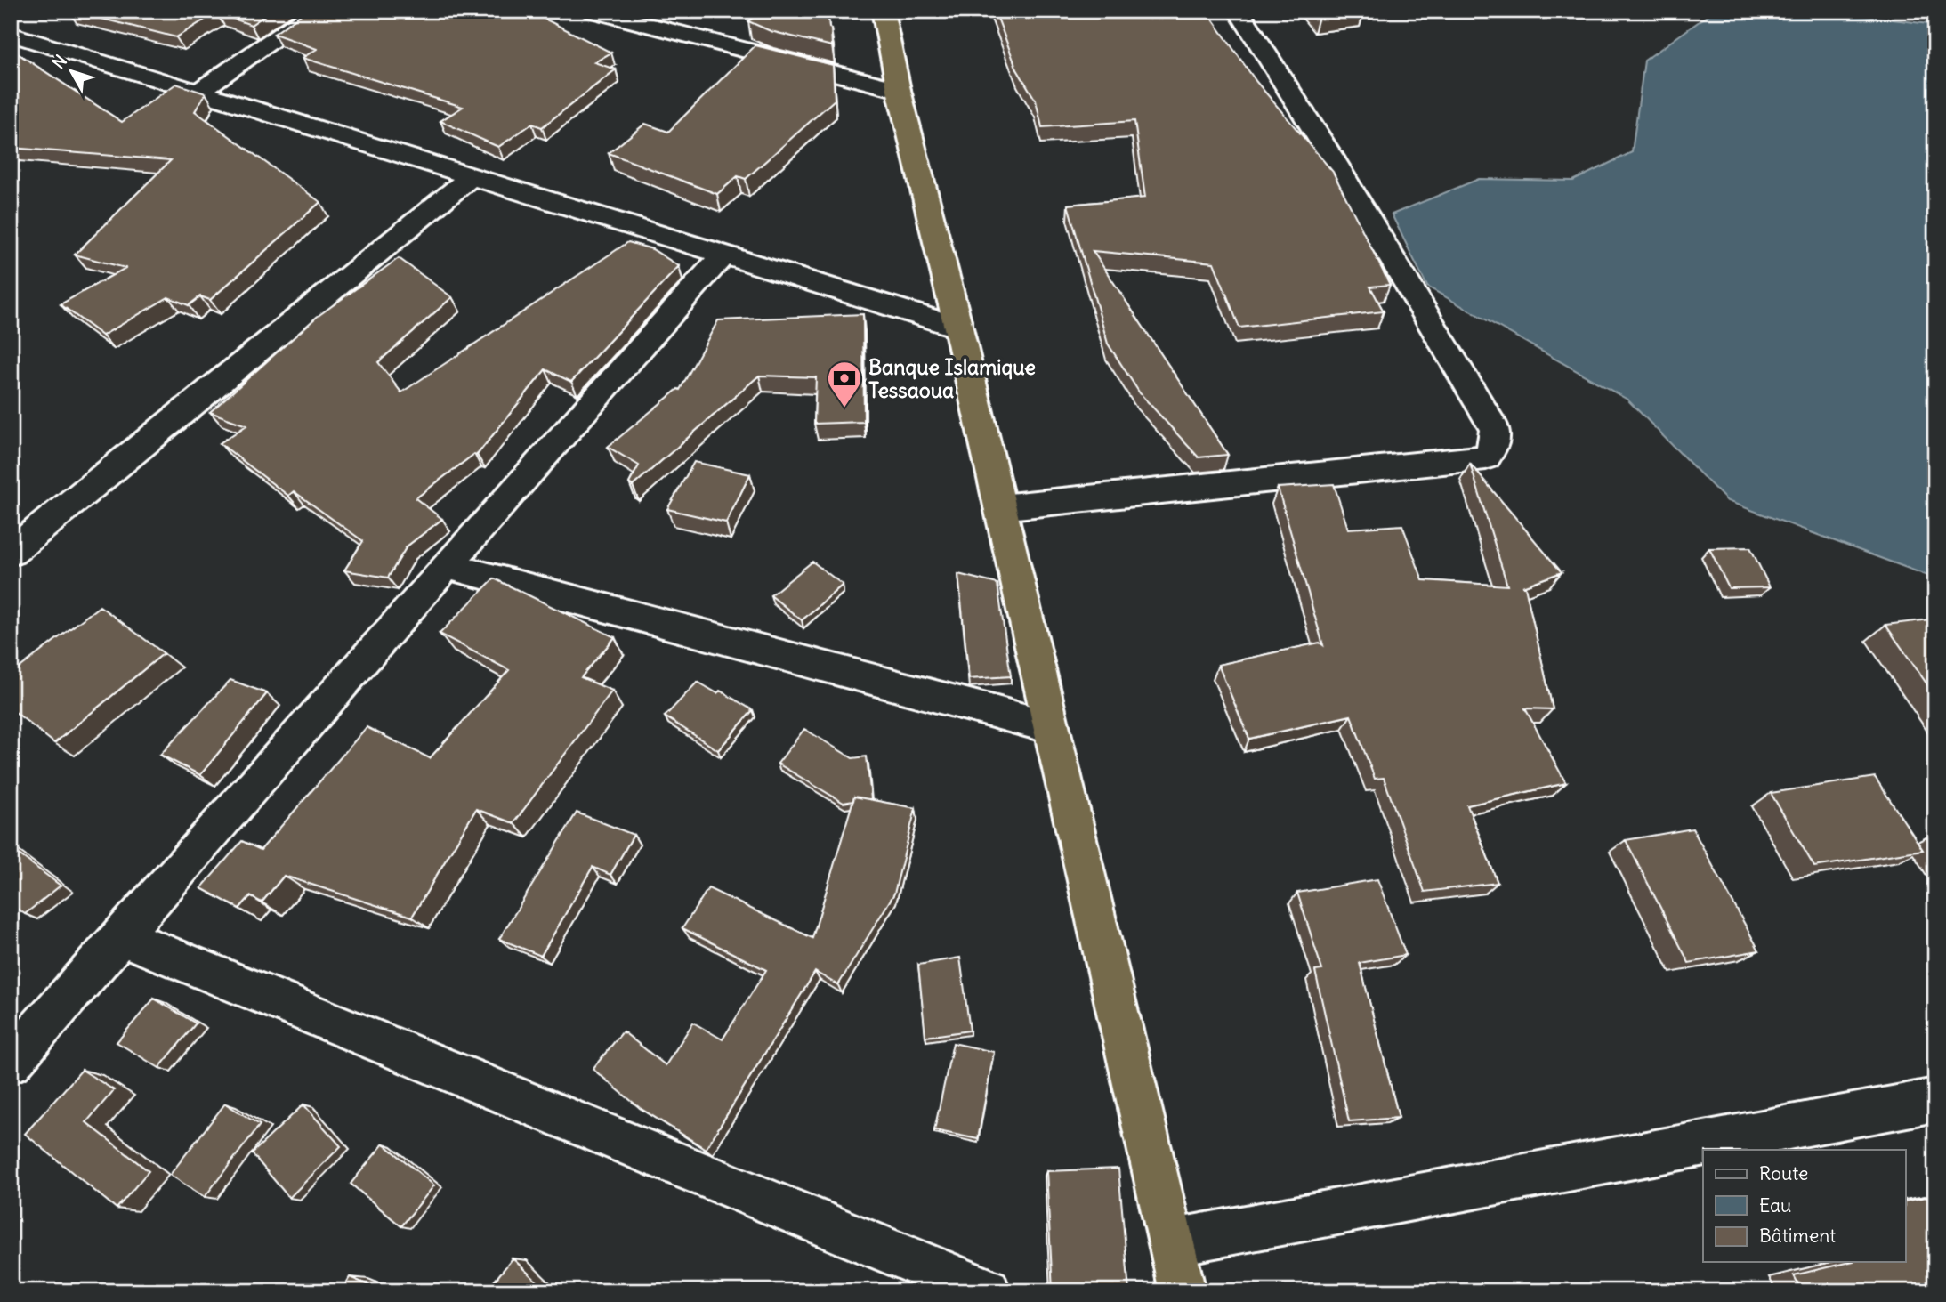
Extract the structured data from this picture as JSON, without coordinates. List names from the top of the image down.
{
  "places": {
    "bank": ["Banque Islamique Tessaoua"]
  },
  "legend": ["Route", "Eau", "Bâtiment"],
  "north": "top left"
}
